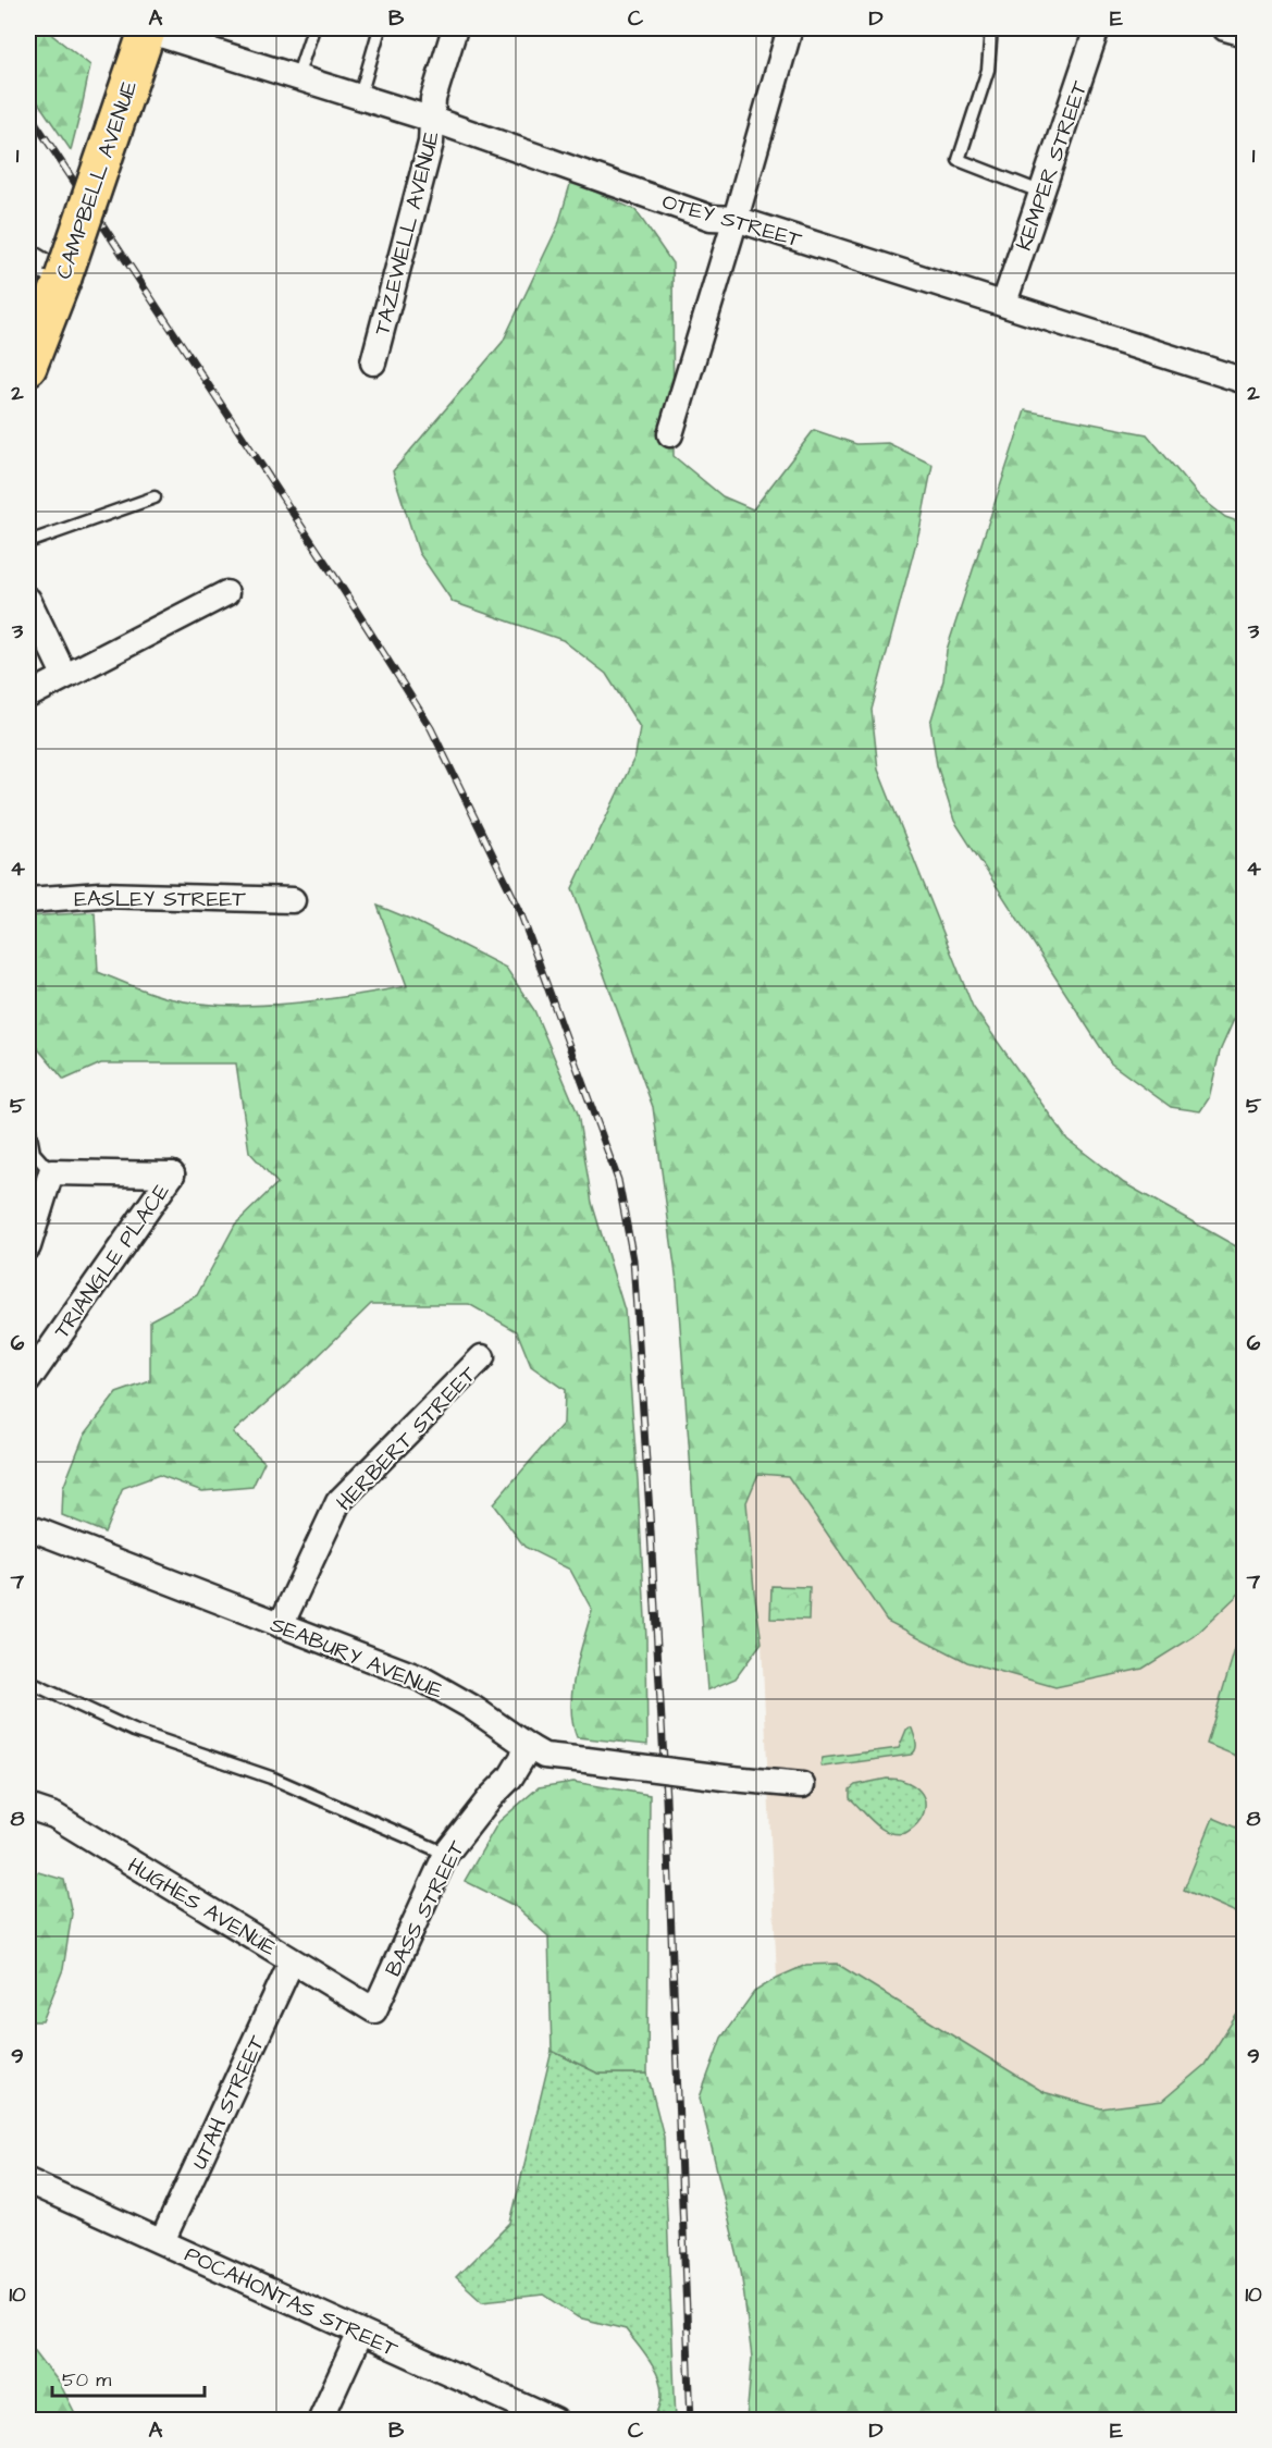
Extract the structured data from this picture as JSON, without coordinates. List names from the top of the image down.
{
  "streets": {
    "main road": ["CAMPBELL AVENUE"],
    "street": [
      "KEMPER STREET",
      "OTEY STREET",
      "TAZEWELL AVENUE",
      "EASLEY STREET",
      "TRIANGLE PLACE",
      "HERBERT STREET",
      "SEABURY AVENUE",
      "HUGHES AVENUE",
      "BASS STREET",
      "UTAH STREET",
      "POCAHONTAS STREET"
    ]
  },
  "crossings": [
    ["KEMPER STREET", "OTEY STREET"],
    ["CAMPBELL AVENUE", "OTEY STREET"],
    ["OTEY STREET", "TAZEWELL AVENUE"],
    ["HERBERT STREET", "SEABURY AVENUE"],
    ["SEABURY AVENUE", "BASS STREET"],
    ["HUGHES AVENUE", "BASS STREET"],
    ["HUGHES AVENUE", "UTAH STREET"],
    ["UTAH STREET", "POCAHONTAS STREET"]
  ],
  "scale_bar": "50 m",
  "grid": {
    "columns": [
      "A",
      "B",
      "C",
      "D",
      "E"
    ],
    "rows": [
      "1",
      "2",
      "3",
      "4",
      "5",
      "6",
      "7",
      "8",
      "9",
      "10"
    ]
  }
}
